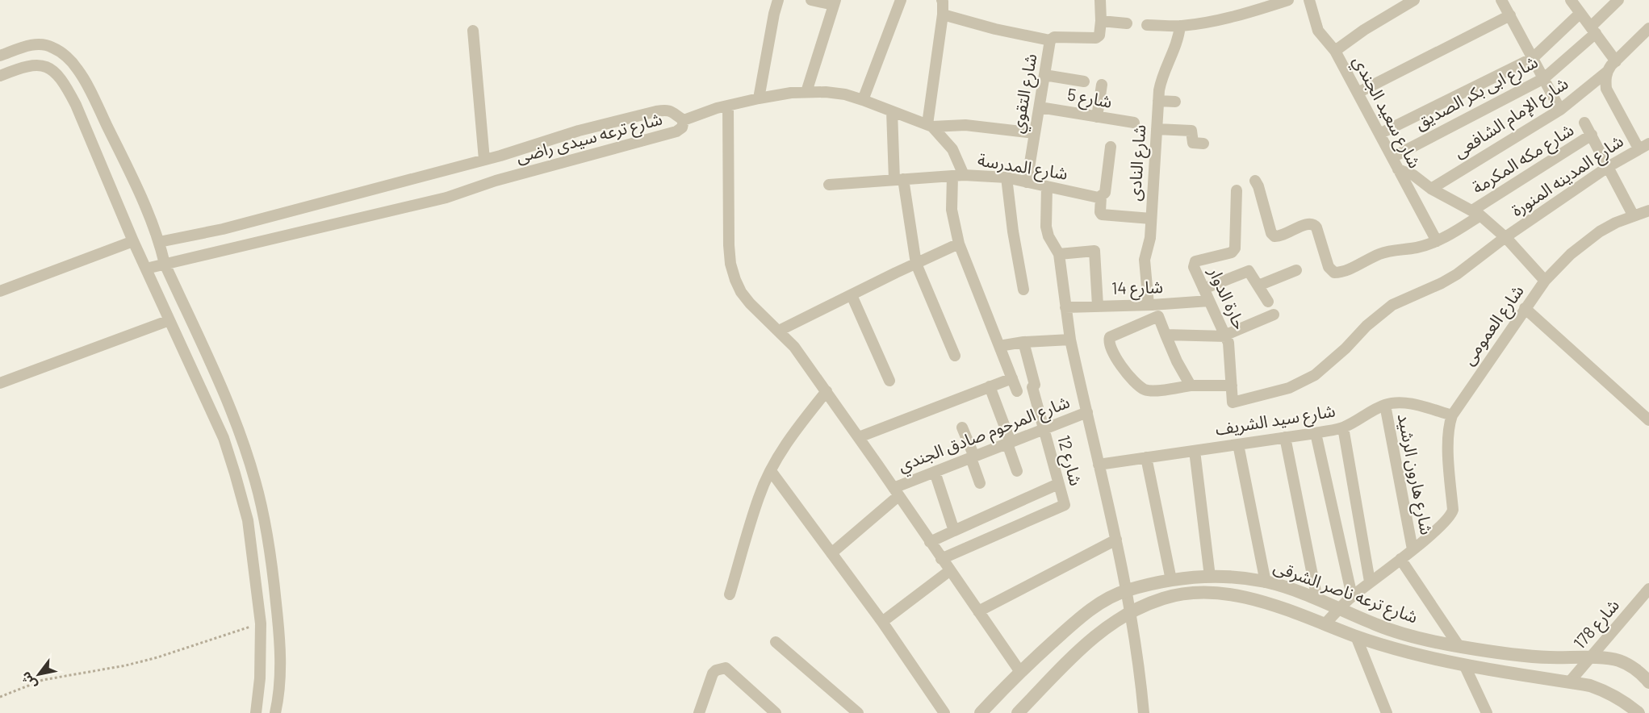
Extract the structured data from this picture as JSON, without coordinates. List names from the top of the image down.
{
  "streets": {
    "street": [
      "شارع ابى بكر الصديق",
      "شارع التقوي",
      "شارع 5",
      "شارع سعيد الجندي",
      "شارع الإمام الشافعى",
      "شارع ترعه سيدى راضى",
      "شارع مكه المكرمة",
      "شارع النادى",
      "شارع المدرسة",
      "شارع المدينه المنورة",
      "شارع 14",
      "حارة الدوار",
      "شارع العمومى",
      "شارع سيد الشريف",
      "شارع المرحوم صادق الجندي",
      "شارع 12",
      "شارع هارون الرشيد",
      "شارع ترعه ناصر الشرقى",
      "شارع 178"
    ]
  },
  "crossings": [
    ["شارع ابى بكر الصديق", "شارع سعيد الجندي"],
    ["شارع التقوي", "شارع 5"],
    ["شارع التقوي", "شارع ترعه سيدى راضى"],
    ["شارع التقوي", "شارع المدرسة"],
    ["شارع سعيد الجندي", "شارع مكه المكرمة"],
    ["شارع النادى", "شارع 14"],
    ["شارع المدينه المنورة", "حارة الدوار"],
    ["شارع 14", "حارة الدوار"],
    ["شارع العمومى", "شارع سيد الشريف"],
    ["شارع العمومى", "شارع هارون الرشيد"],
    ["شارع سيد الشريف", "شارع هارون الرشيد"],
    ["شارع المرحوم صادق الجندي", "شارع 12"],
    ["شارع ترعه ناصر الشرقى", "شارع 178"]
  ],
  "north": "bottom left"
}
